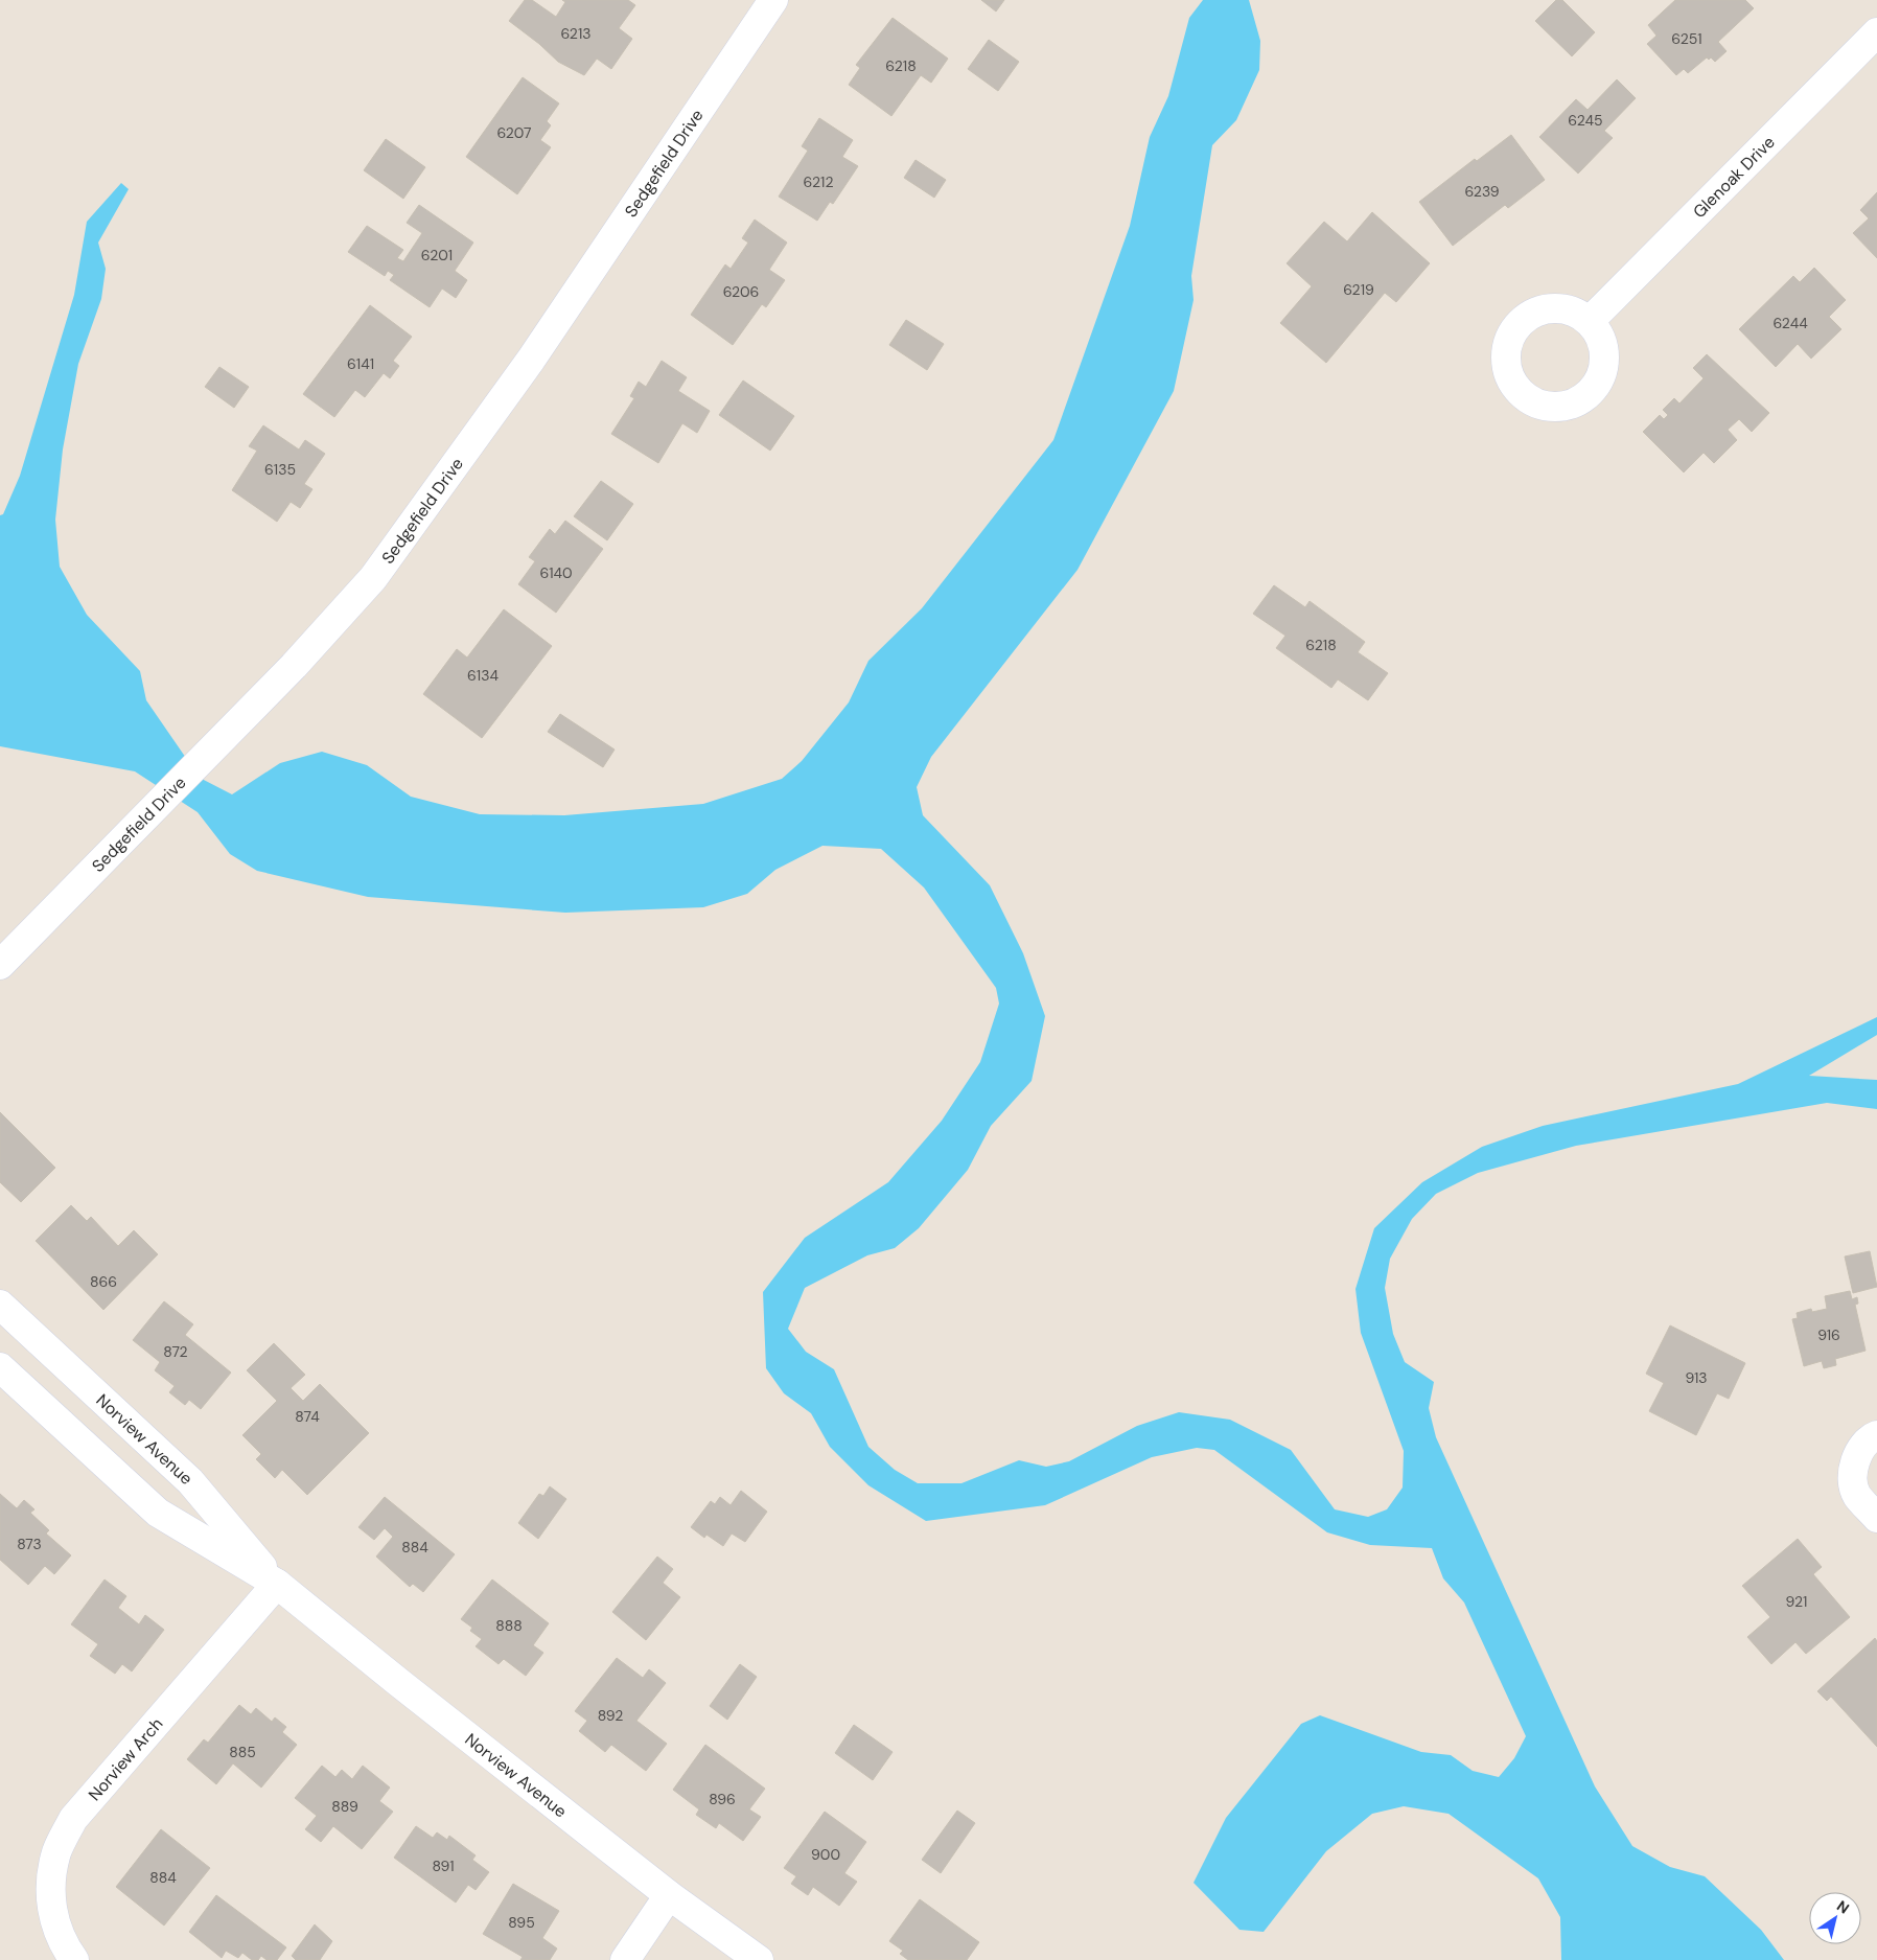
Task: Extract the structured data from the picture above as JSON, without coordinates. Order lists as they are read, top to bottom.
{
  "streets": {
    "street": [
      "Sedgefield Drive",
      "Glenoak Drive",
      "Norview Avenue",
      "Norview Arch"
    ]
  },
  "crossings": [
    ["Norview Avenue", "Norview Arch"]
  ],
  "house_numbers": [
    "6213",
    "6251",
    "6218",
    "6245",
    "6207",
    "6212",
    "6239",
    "6201",
    "6219",
    "6206",
    "6244",
    "6141",
    "6135",
    "6140",
    "6218",
    "6134",
    "866",
    "916",
    "872",
    "913",
    "874",
    "873",
    "884",
    "921",
    "888",
    "892",
    "885",
    "896",
    "889",
    "900",
    "891",
    "884",
    "895"
  ],
  "north": "top right"
}
